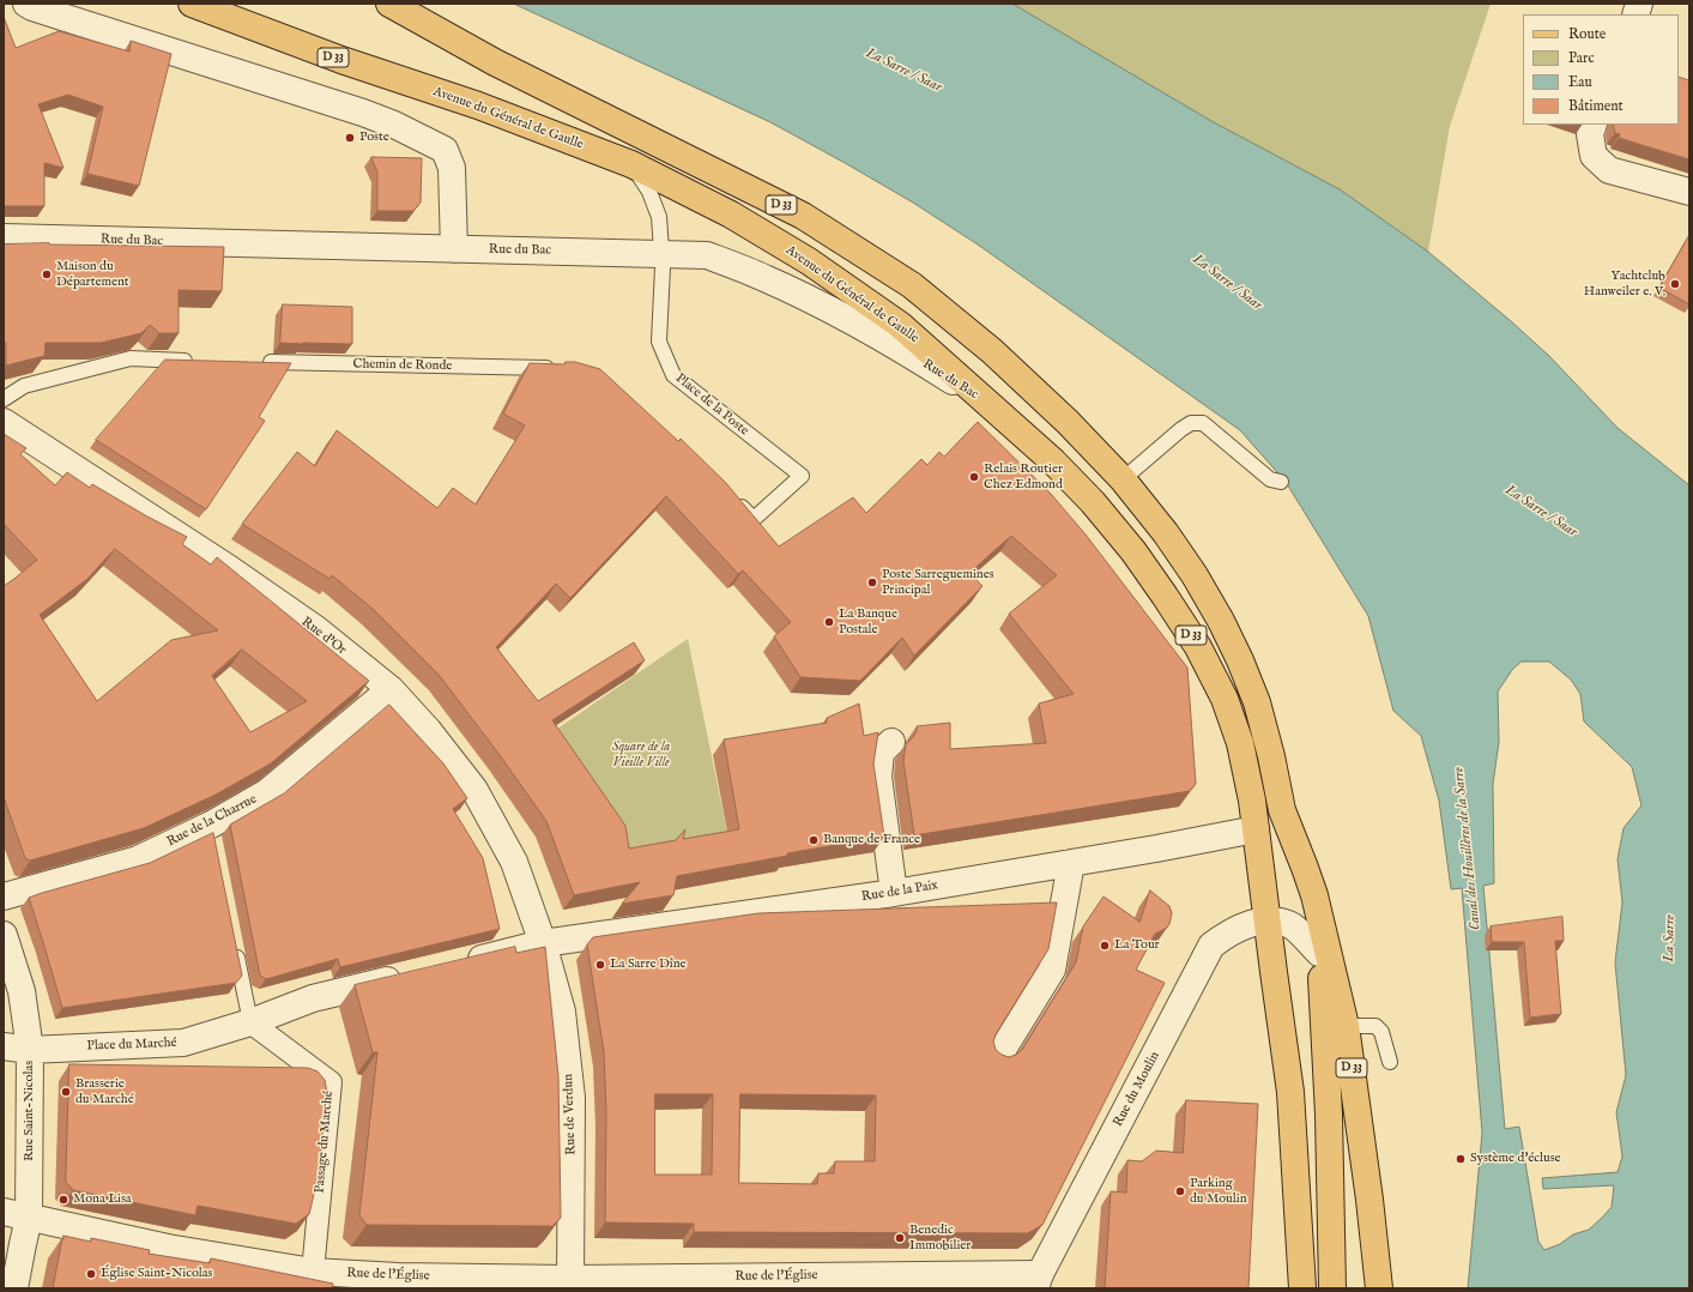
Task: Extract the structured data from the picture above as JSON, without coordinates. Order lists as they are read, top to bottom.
{
  "streets": {
    "main road": ["D 33", "Avenue du Général de Gaulle"],
    "street": [
      "Rue du Bac",
      "Rue d'Or",
      "Rue de la Charrue",
      "Rue de la Paix",
      "Place du Marché",
      "Rue du Moulin",
      "Rue Saint-Nicolas",
      "Rue de Verdun",
      "Passage du Marché",
      "Rue de l'Église"
    ],
    "lane": ["Chemin de Ronde", "Place de la Poste"]
  },
  "crossings": [
    ["D 33", "Avenue du Général de Gaulle"],
    ["D 33", "Rue du Moulin"],
    ["Avenue du Général de Gaulle", "Rue du Bac"],
    ["Avenue du Général de Gaulle", "Place de la Poste"],
    ["Avenue du Général de Gaulle", "Rue de la Paix"],
    ["Avenue du Général de Gaulle", "Rue du Moulin"],
    ["Rue du Bac", "Place de la Poste"],
    ["Rue d'Or", "Rue de la Charrue"],
    ["Rue d'Or", "Rue de la Paix"],
    ["Rue d'Or", "Rue de Verdun"],
    ["Rue de la Paix", "Rue de Verdun"],
    ["Place du Marché", "Rue Saint-Nicolas"],
    ["Place du Marché", "Passage du Marché"],
    ["Rue du Moulin", "Rue de l'Église"],
    ["Rue Saint-Nicolas", "Rue de l'Église"],
    ["Rue de Verdun", "Rue de l'Église"],
    ["Passage du Marché", "Rue de l'Église"]
  ],
  "water": ["La Sarre / Saar", "Canal des Houillères de la Sarre", "La Sarre"],
  "parks": ["Square de la Vieille Ville"],
  "places": [
    "Poste",
    "Maison du Département",
    "Yachtclub Hanweiler e. V.",
    "Relais Routier Chez Edmond",
    "Poste Sarreguemines Principal",
    "La Banque Postale",
    "Banque de France",
    "La Tour",
    "La Sarre Dîne",
    "Brasserie du Marché",
    "Système d'écluse",
    "Parking du Moulin",
    "Mona Lisa",
    "Benedic Immobilier",
    "Église Saint-Nicolas"
  ],
  "legend": [
    "Route",
    "Parc",
    "Eau",
    "Bâtiment"
  ]
}
